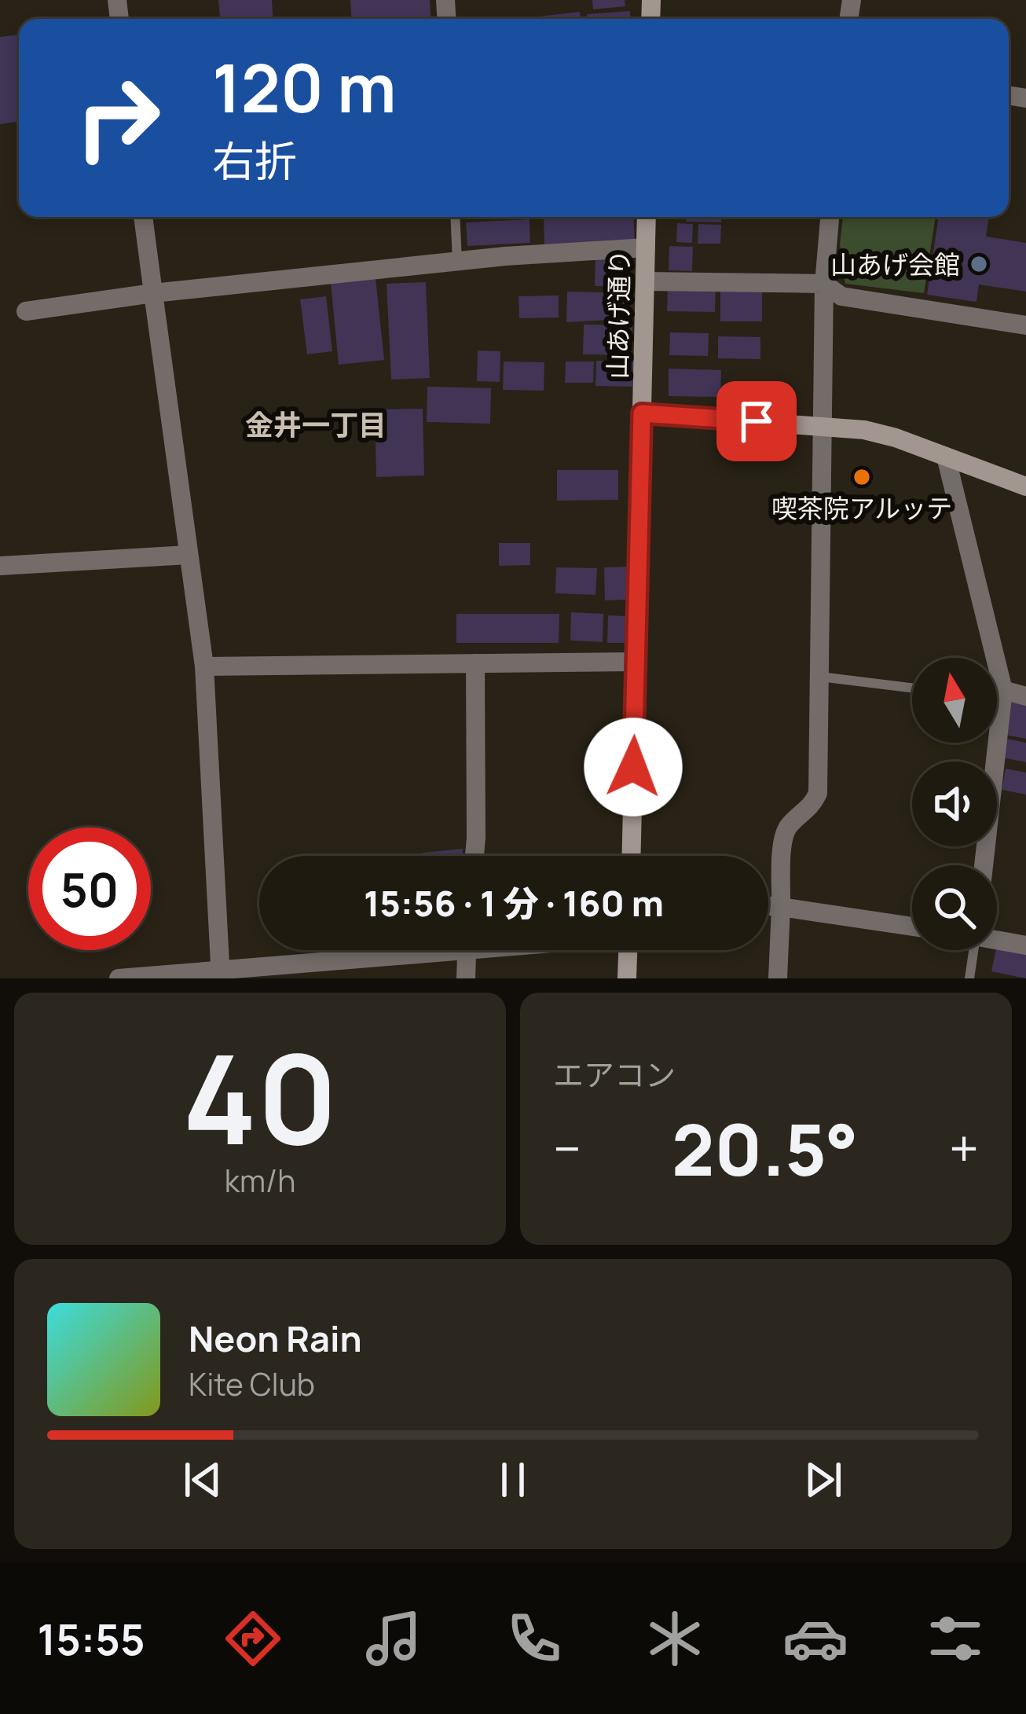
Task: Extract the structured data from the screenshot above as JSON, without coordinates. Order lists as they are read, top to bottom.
{
  "streets": {
    "main road": ["山あげ通り"]
  },
  "districts": ["金井一丁目"],
  "places": ["山あげ会館", "喫茶院アルッテ"],
  "north": "top",
  "page": {
    "turn": ["120 m", "右折"],
    "limit": "50",
    "trip": "15:56 · 1 分 · 160 m",
    "tile": [
      ["40", "km/h"],
      "エアコン"
    ],
    "heat": ["−", "20.5°", "+"],
    "song": ["Neon Rain", "Kite Club"],
    "tabs": "15:55"
  }
}
